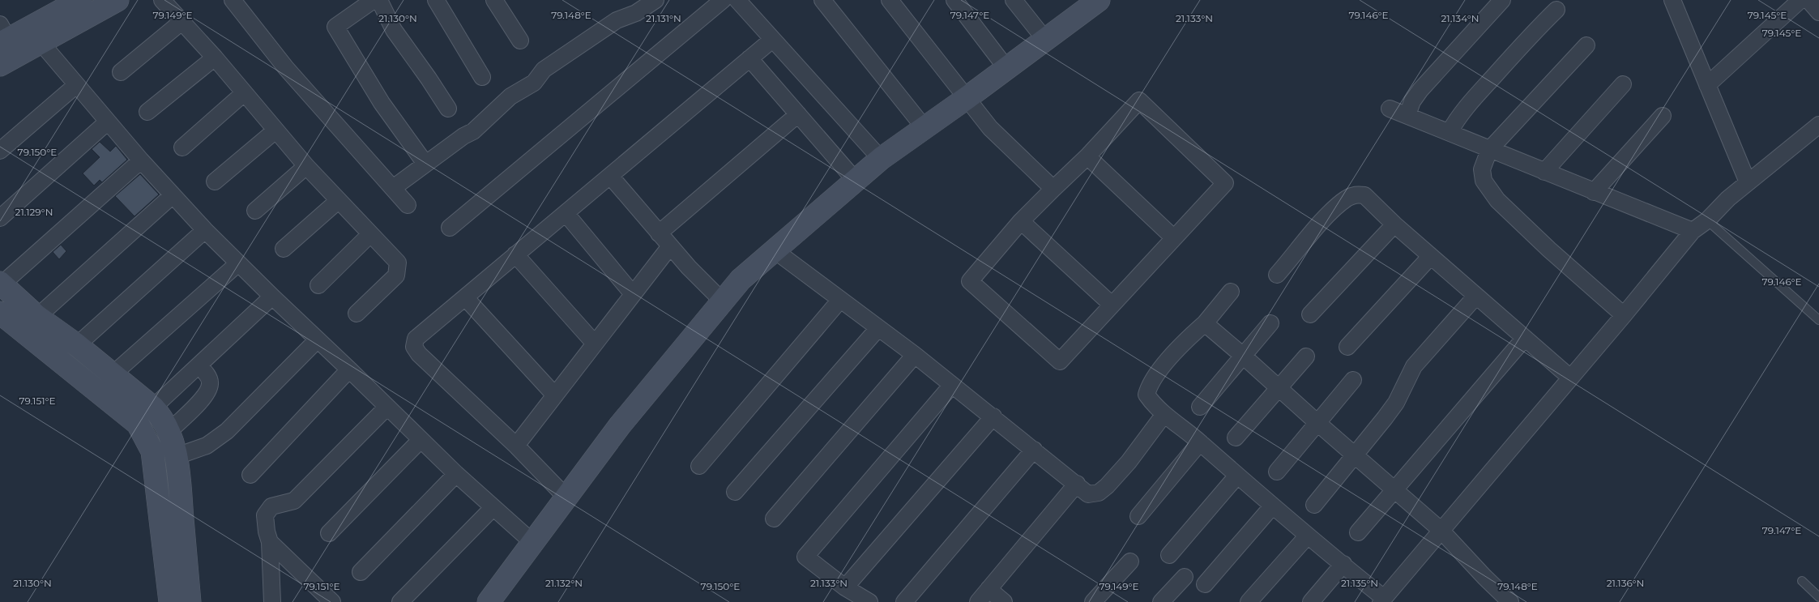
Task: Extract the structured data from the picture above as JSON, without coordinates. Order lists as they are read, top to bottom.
{
  "coordinates": [
    "79.146°E",
    "79.145°E",
    "79.149°E",
    "79.148°E",
    "79.147°E",
    "21.130°N",
    "21.131°N",
    "21.133°N",
    "21.134°N",
    "79.150°E",
    "21.129°N",
    "79.151°E",
    "21.132°N",
    "21.135°N",
    "21.136°N"
  ]
}
